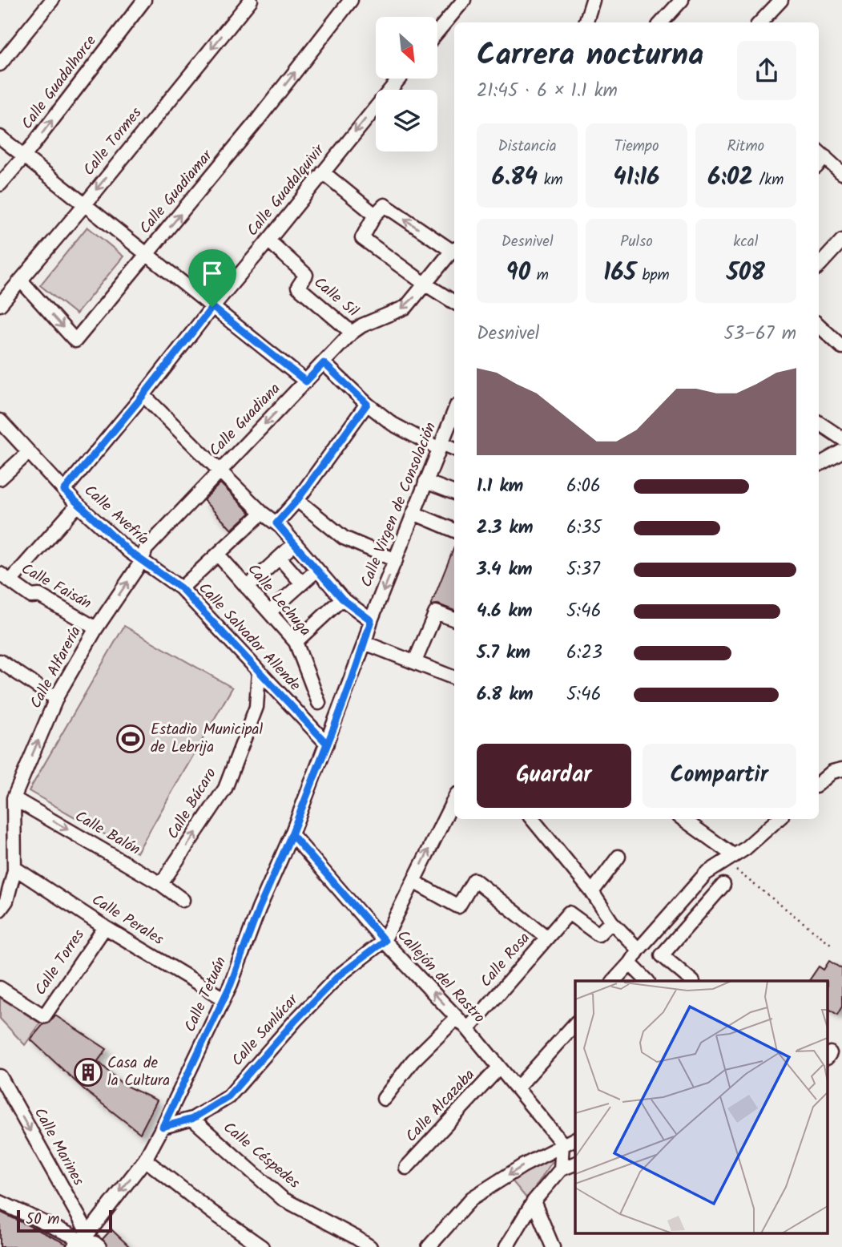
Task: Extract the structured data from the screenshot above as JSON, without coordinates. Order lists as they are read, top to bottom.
{
  "streets": {
    "street": [
      "Calle Guadalhorce",
      "Calle Tormes",
      "Calle Guadalquivir",
      "Calle Guadiamar",
      "Calle Sil",
      "Calle Guadiana",
      "Calle Virgen de Consolación",
      "Calle Avefría",
      "Calle Faisán",
      "Calle Lechuga",
      "Calle Salvador Allende",
      "Calle Alfarería",
      "Calle Búcaro",
      "Calle Balón",
      "Calle Perales",
      "Calle Rosa",
      "Calle Torres",
      "Callejón del Rastro",
      "Calle Tetuán",
      "Calle Sanlúcar",
      "Calle Alcazaba",
      "Calle Marines",
      "Calle Céspedes"
    ]
  },
  "crossings": [
    ["Calle Tormes", "Calle Guadiamar"],
    ["Calle Guadalquivir", "Calle Sil"],
    ["Calle Guadalquivir", "Calle Avefría"],
    ["Calle Sil", "Calle Guadiana"],
    ["Calle Guadiana", "Calle Avefría"],
    ["Calle Guadiana", "Calle Salvador Allende"],
    ["Calle Guadiana", "Calle Alfarería"],
    ["Calle Virgen de Consolación", "Calle Salvador Allende"],
    ["Calle Virgen de Consolación", "Calle Tetuán"],
    ["Calle Avefría", "Calle Salvador Allende"],
    ["Calle Avefría", "Calle Alfarería"],
    ["Calle Faisán", "Calle Alfarería"],
    ["Calle Salvador Allende", "Calle Alfarería"],
    ["Calle Salvador Allende", "Calle Búcaro"],
    ["Calle Salvador Allende", "Calle Tetuán"],
    ["Calle Alfarería", "Calle Balón"],
    ["Calle Búcaro", "Calle Balón"],
    ["Calle Perales", "Calle Torres"],
    ["Calle Perales", "Calle Tetuán"],
    ["Calle Rosa", "Callejón del Rastro"],
    ["Callejón del Rastro", "Calle Tetuán"],
    ["Callejón del Rastro", "Calle Sanlúcar"],
    ["Callejón del Rastro", "Calle Alcazaba"],
    ["Calle Tetuán", "Calle Sanlúcar"],
    ["Calle Tetuán", "Calle Marines"],
    ["Calle Sanlúcar", "Calle Céspedes"]
  ],
  "one_way": [
    "Calle Tormes",
    "Calle Guadiamar",
    "Calle Búcaro",
    "Calle Balón",
    "Calle Marines"
  ],
  "places": {
    "sports": ["Estadio Municipal de Lebrija"],
    "building": ["Casa de la Cultura"]
  },
  "scale_bar": "50 m",
  "north": "bottom right",
  "page": {
    "heading": ["Carrera nocturna", "21:45 · 6 × 1.1 km"],
    "stats": [
      ["Distancia", "6.84 km"],
      ["Tiempo", "41:16"],
      ["Ritmo", "6:02 /km"],
      ["Desnivel", "90 m"],
      ["Pulso", "165 bpm"],
      ["kcal", "508"]
    ],
    "chart": ["Desnivel", "53–67 m"],
    "list": [
      {
        "name": "1.1 km",
        "note": "6:06"
      },
      {
        "name": "2.3 km",
        "note": "6:35"
      },
      {
        "name": "3.4 km",
        "note": "5:37"
      },
      {
        "name": "4.6 km",
        "note": "5:46"
      },
      {
        "name": "5.7 km",
        "note": "6:23"
      },
      {
        "name": "6.8 km",
        "note": "5:46"
      }
    ],
    "buttons": ["Guardar", "Compartir"],
    "scale": "50 m"
  }
}
